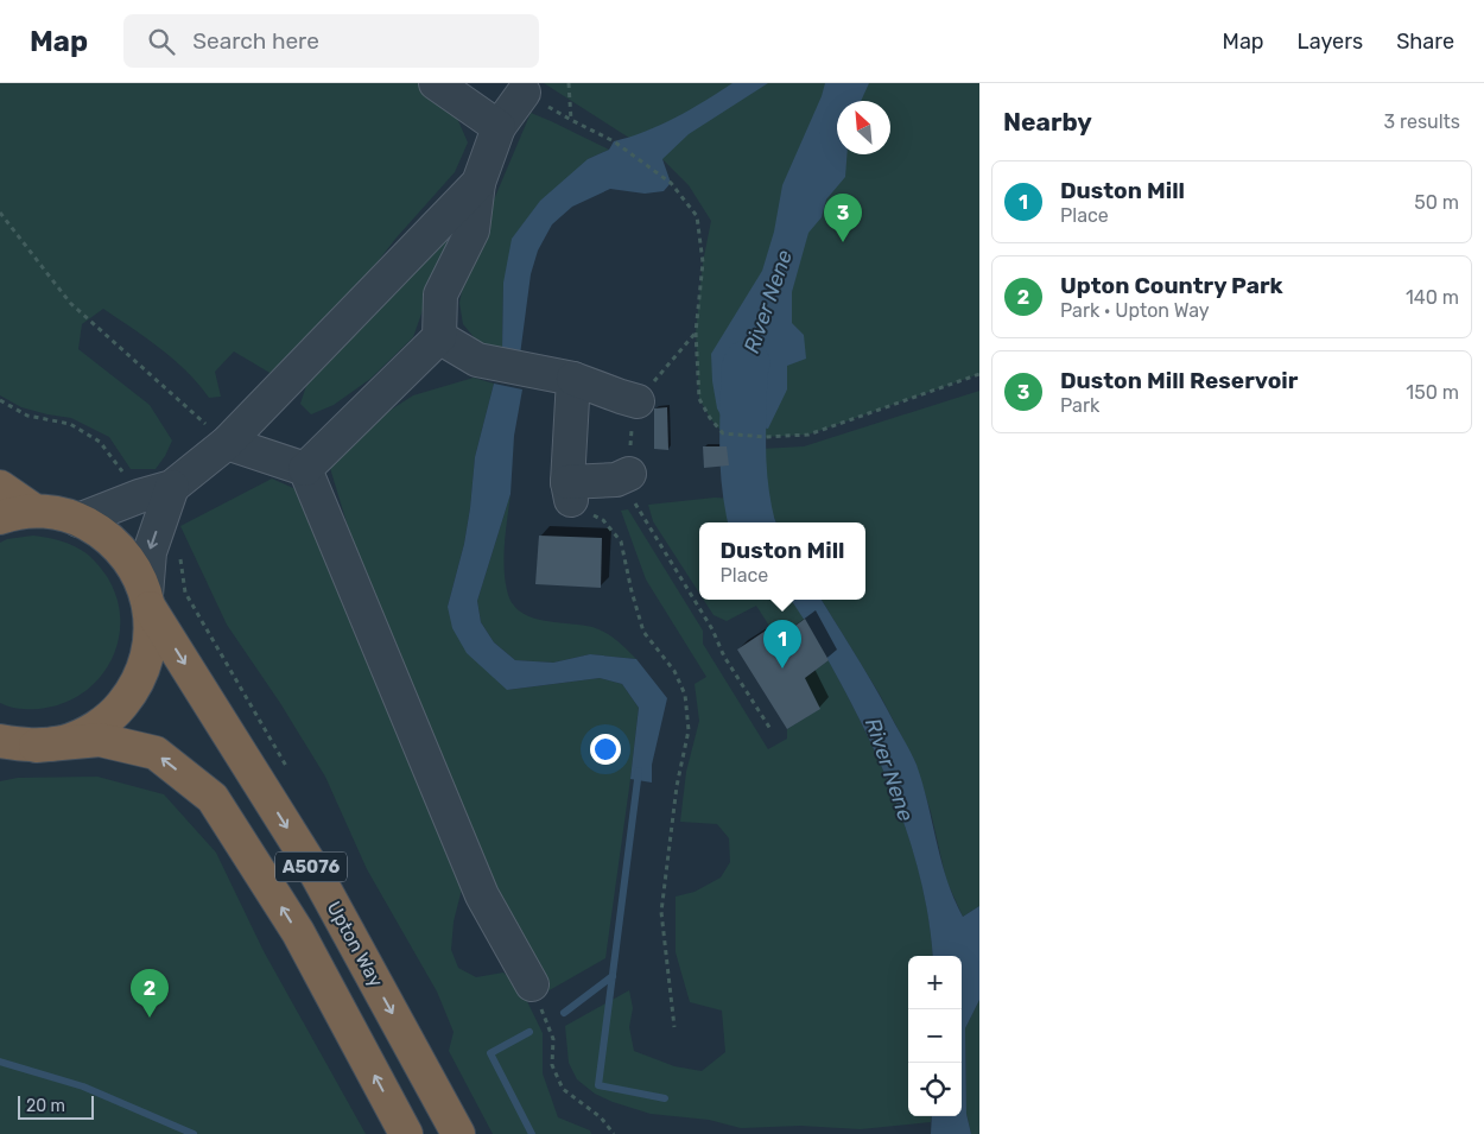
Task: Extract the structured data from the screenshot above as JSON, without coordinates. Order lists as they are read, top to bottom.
{
  "streets": {
    "highway": ["A5076", "Upton Way"]
  },
  "one_way": ["Upton Way"],
  "water": ["River Nene"],
  "scale_bar": "20 m",
  "north": "top left",
  "page": {
    "header": "Map",
    "search": "Search here",
    "nav": ["Map", "Layers", "Share"],
    "heading": ["Nearby", "3 results"],
    "list": [
      {
        "mark": "1",
        "name": "Duston Mill",
        "note": "Place",
        "value": "50 m"
      },
      {
        "mark": "2",
        "name": "Upton Country Park",
        "note": "Park · Upton Way",
        "value": "140 m"
      },
      {
        "mark": "3",
        "name": "Duston Mill Reservoir",
        "note": "Park",
        "value": "150 m"
      }
    ],
    "pins": ["3", "1", "2"],
    "popup": ["Duston Mill", "Place"],
    "map_buttons": ["+", "−"],
    "scale": "20 m"
  }
}
